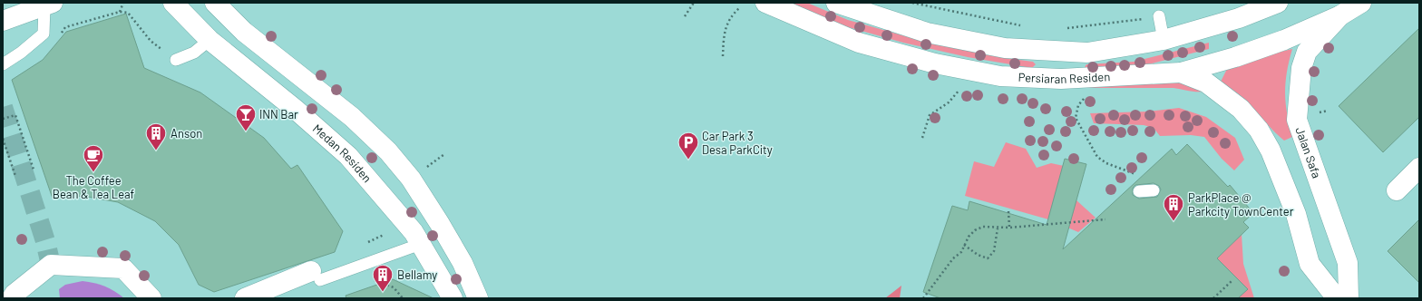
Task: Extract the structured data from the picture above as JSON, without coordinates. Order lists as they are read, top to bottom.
{
  "streets": {
    "street": ["Persiaran Residen", "Jalan Safa", "Medan Residen"]
  },
  "crossings": [
    ["Persiaran Residen", "Jalan Safa"]
  ],
  "places": {
    "bar": ["INN Bar"],
    "building": ["Anson", "ParkPlace @ Parkcity TownCenter", "Bellamy"],
    "parking": ["Car Park 3 Desa ParkCity"],
    "cafe": ["The Coffee Bean & Tea Leaf"]
  }
}
